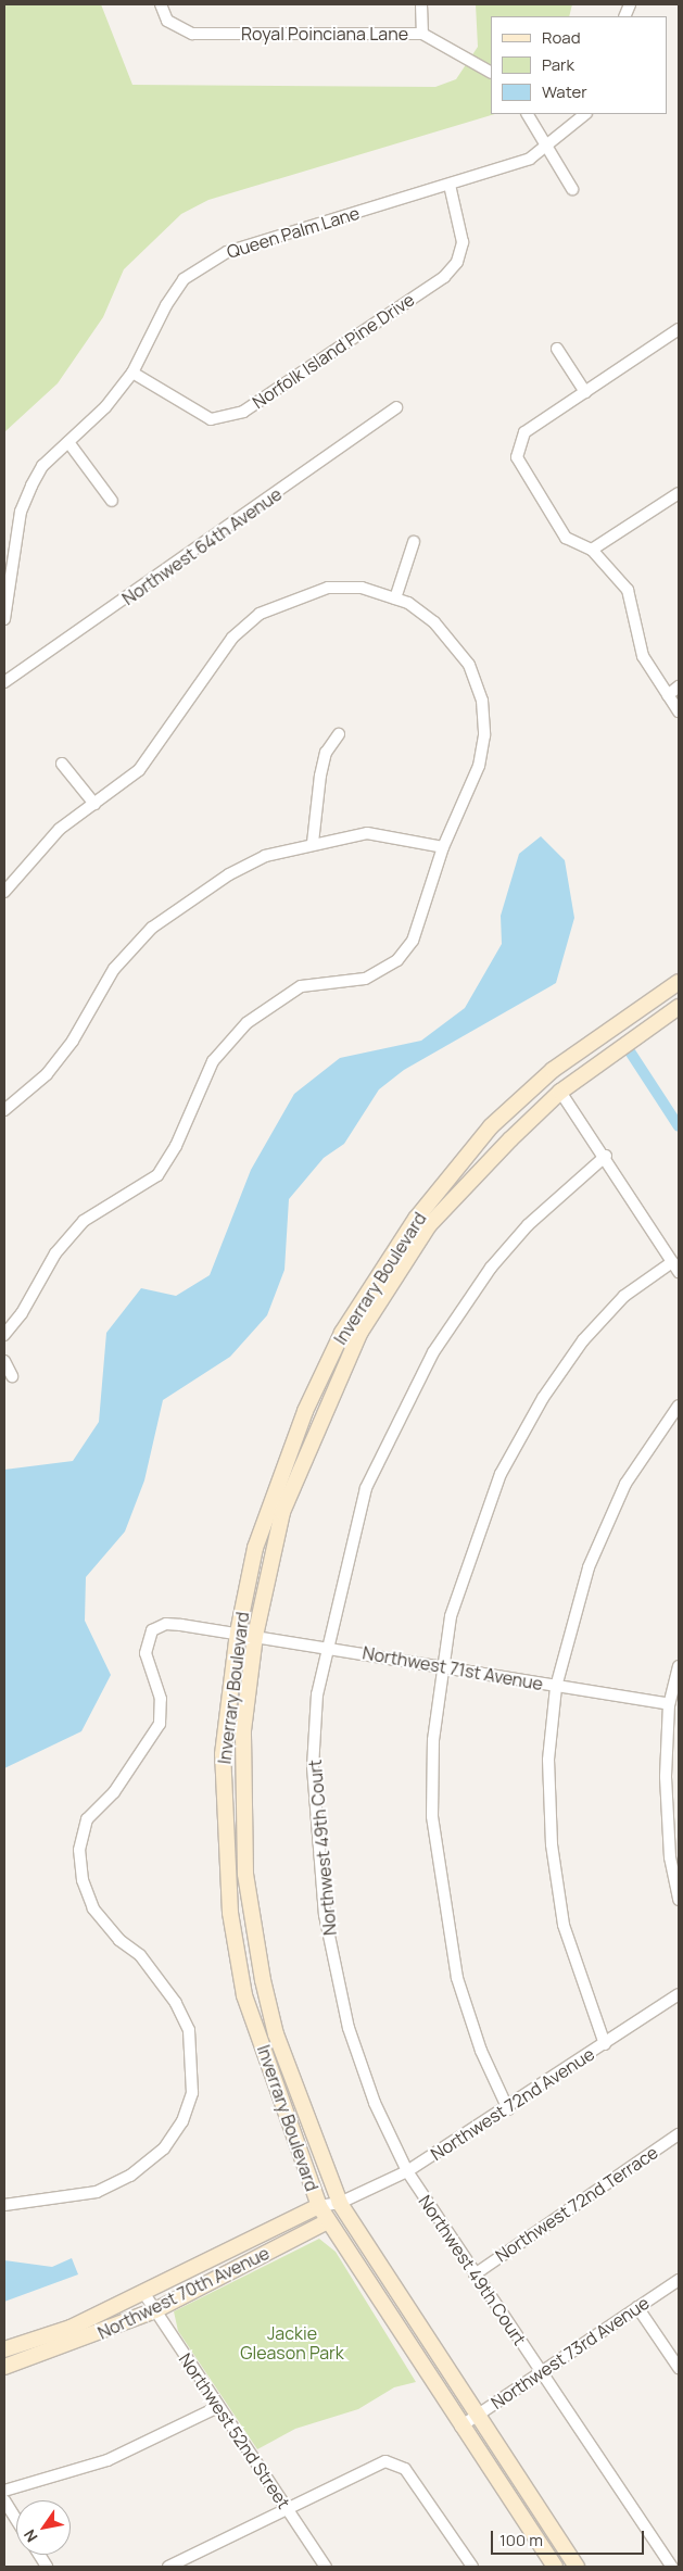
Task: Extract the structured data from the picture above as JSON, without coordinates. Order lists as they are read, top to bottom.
{
  "streets": {
    "street": [
      "Royal Poinciana Lane",
      "Queen Palm Lane",
      "Norfolk Island Pine Drive",
      "Northwest 64th Avenue",
      "Inverrary Boulevard",
      "Northwest 71st Avenue",
      "Northwest 49th Court",
      "Northwest 72nd Avenue",
      "Northwest 72nd Terrace",
      "Northwest 70th Avenue",
      "Northwest 73rd Avenue",
      "Northwest 52nd Street"
    ]
  },
  "crossings": [
    ["Queen Palm Lane", "Norfolk Island Pine Drive"],
    ["Inverrary Boulevard", "Northwest 71st Avenue"],
    ["Inverrary Boulevard", "Northwest 72nd Avenue"],
    ["Inverrary Boulevard", "Northwest 70th Avenue"],
    ["Inverrary Boulevard", "Northwest 73rd Avenue"],
    ["Northwest 71st Avenue", "Northwest 49th Court"],
    ["Northwest 49th Court", "Northwest 72nd Avenue"],
    ["Northwest 49th Court", "Northwest 72nd Terrace"],
    ["Northwest 49th Court", "Northwest 73rd Avenue"],
    ["Northwest 72nd Avenue", "Northwest 70th Avenue"],
    ["Northwest 70th Avenue", "Northwest 52nd Street"]
  ],
  "parks": ["Jackie Gleason Park"],
  "legend": ["Road", "Park", "Water"],
  "scale_bar": "100 m",
  "north": "bottom left"
}
